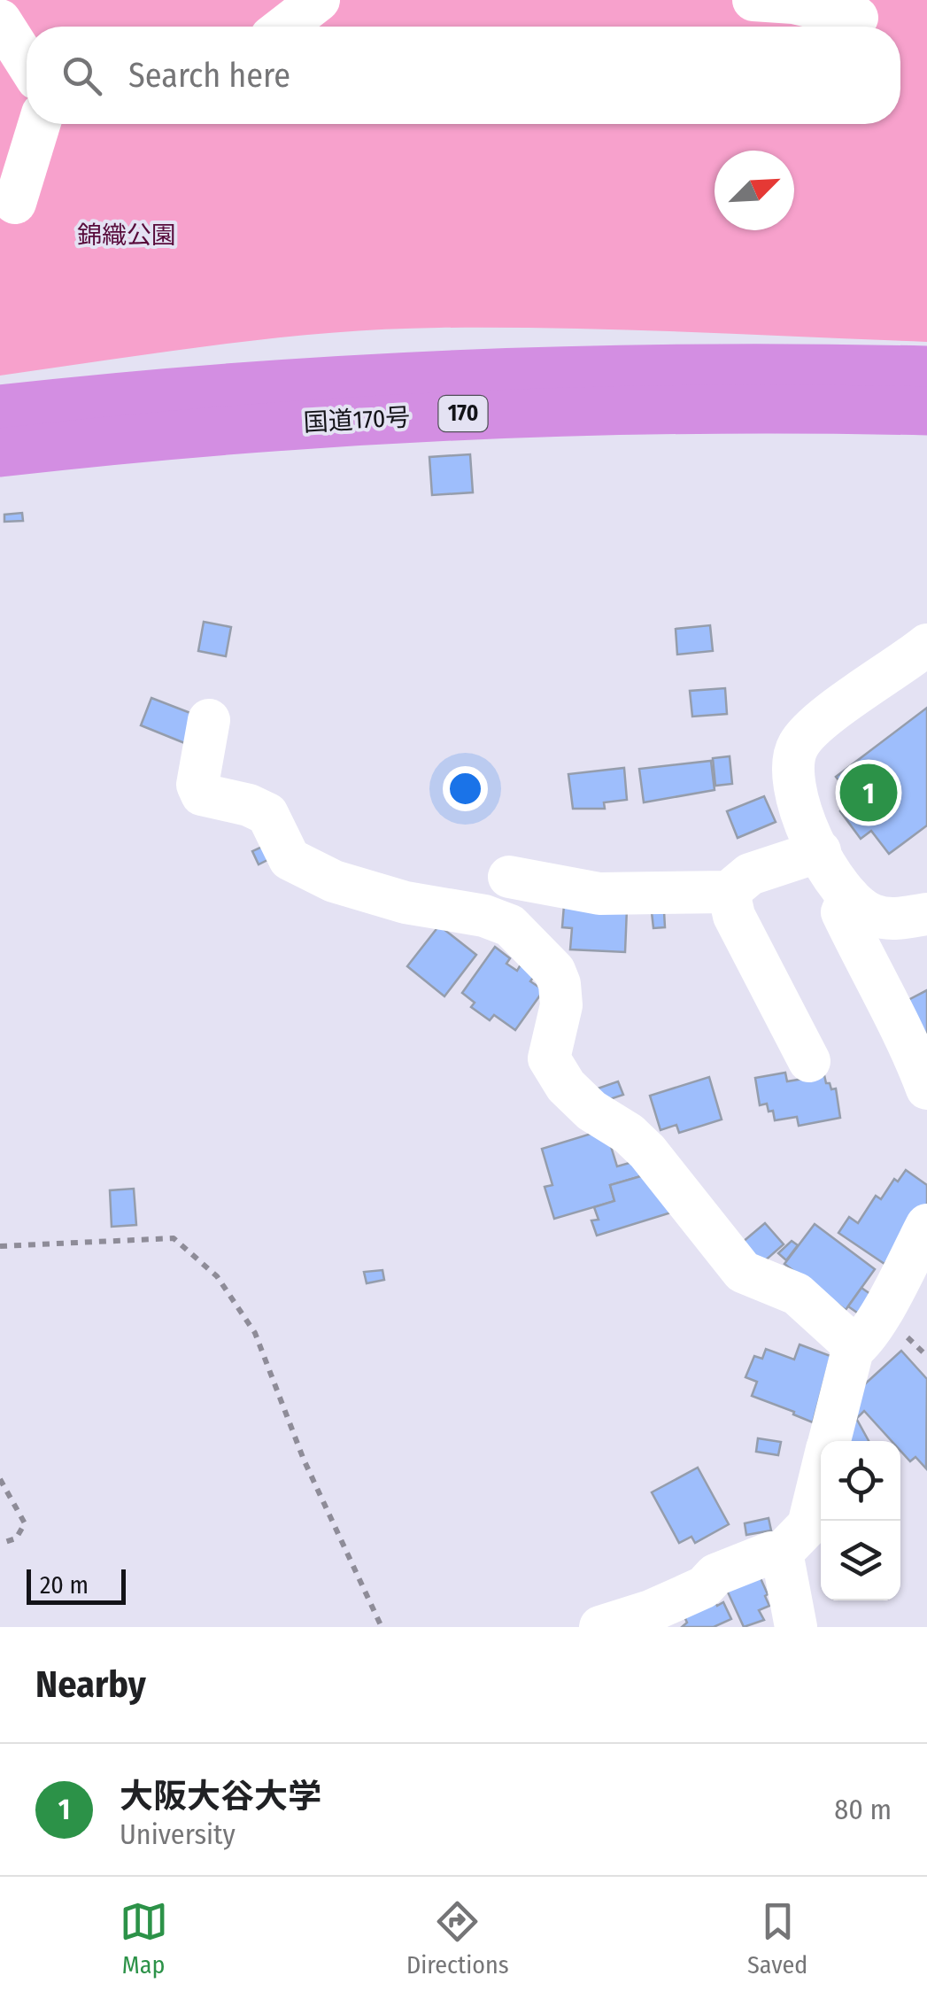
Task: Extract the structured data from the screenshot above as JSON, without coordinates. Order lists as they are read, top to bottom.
{
  "streets": {
    "highway": ["170", "国道170号"]
  },
  "parks": ["錦織公園"],
  "scale_bar": "20 m",
  "north": "top right",
  "page": {
    "search": "Search here",
    "pins": "1",
    "scale": "20 m",
    "heading": "Nearby",
    "list": [
      {
        "mark": "1",
        "name": "大阪大谷大学",
        "note": "University",
        "value": "80 m"
      }
    ],
    "nav": ["Map", "Directions", "Saved"]
  }
}
